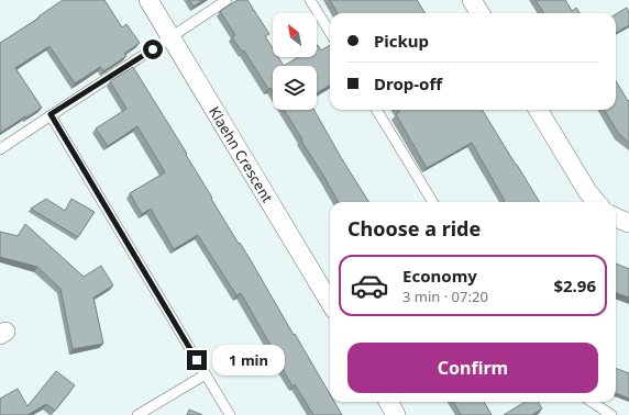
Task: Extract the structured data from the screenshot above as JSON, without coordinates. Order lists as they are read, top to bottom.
{
  "streets": {
    "street": ["Klaehn Crescent"]
  },
  "north": "top left",
  "page": {
    "banner": ["Pickup", "Drop-off"],
    "heading": "Choose a ride",
    "list": [
      {
        "name": "Economy",
        "note": "3 min · 07:20",
        "value": "$2.96"
      }
    ],
    "buttons": "Confirm",
    "bubble": "1 min"
  }
}
